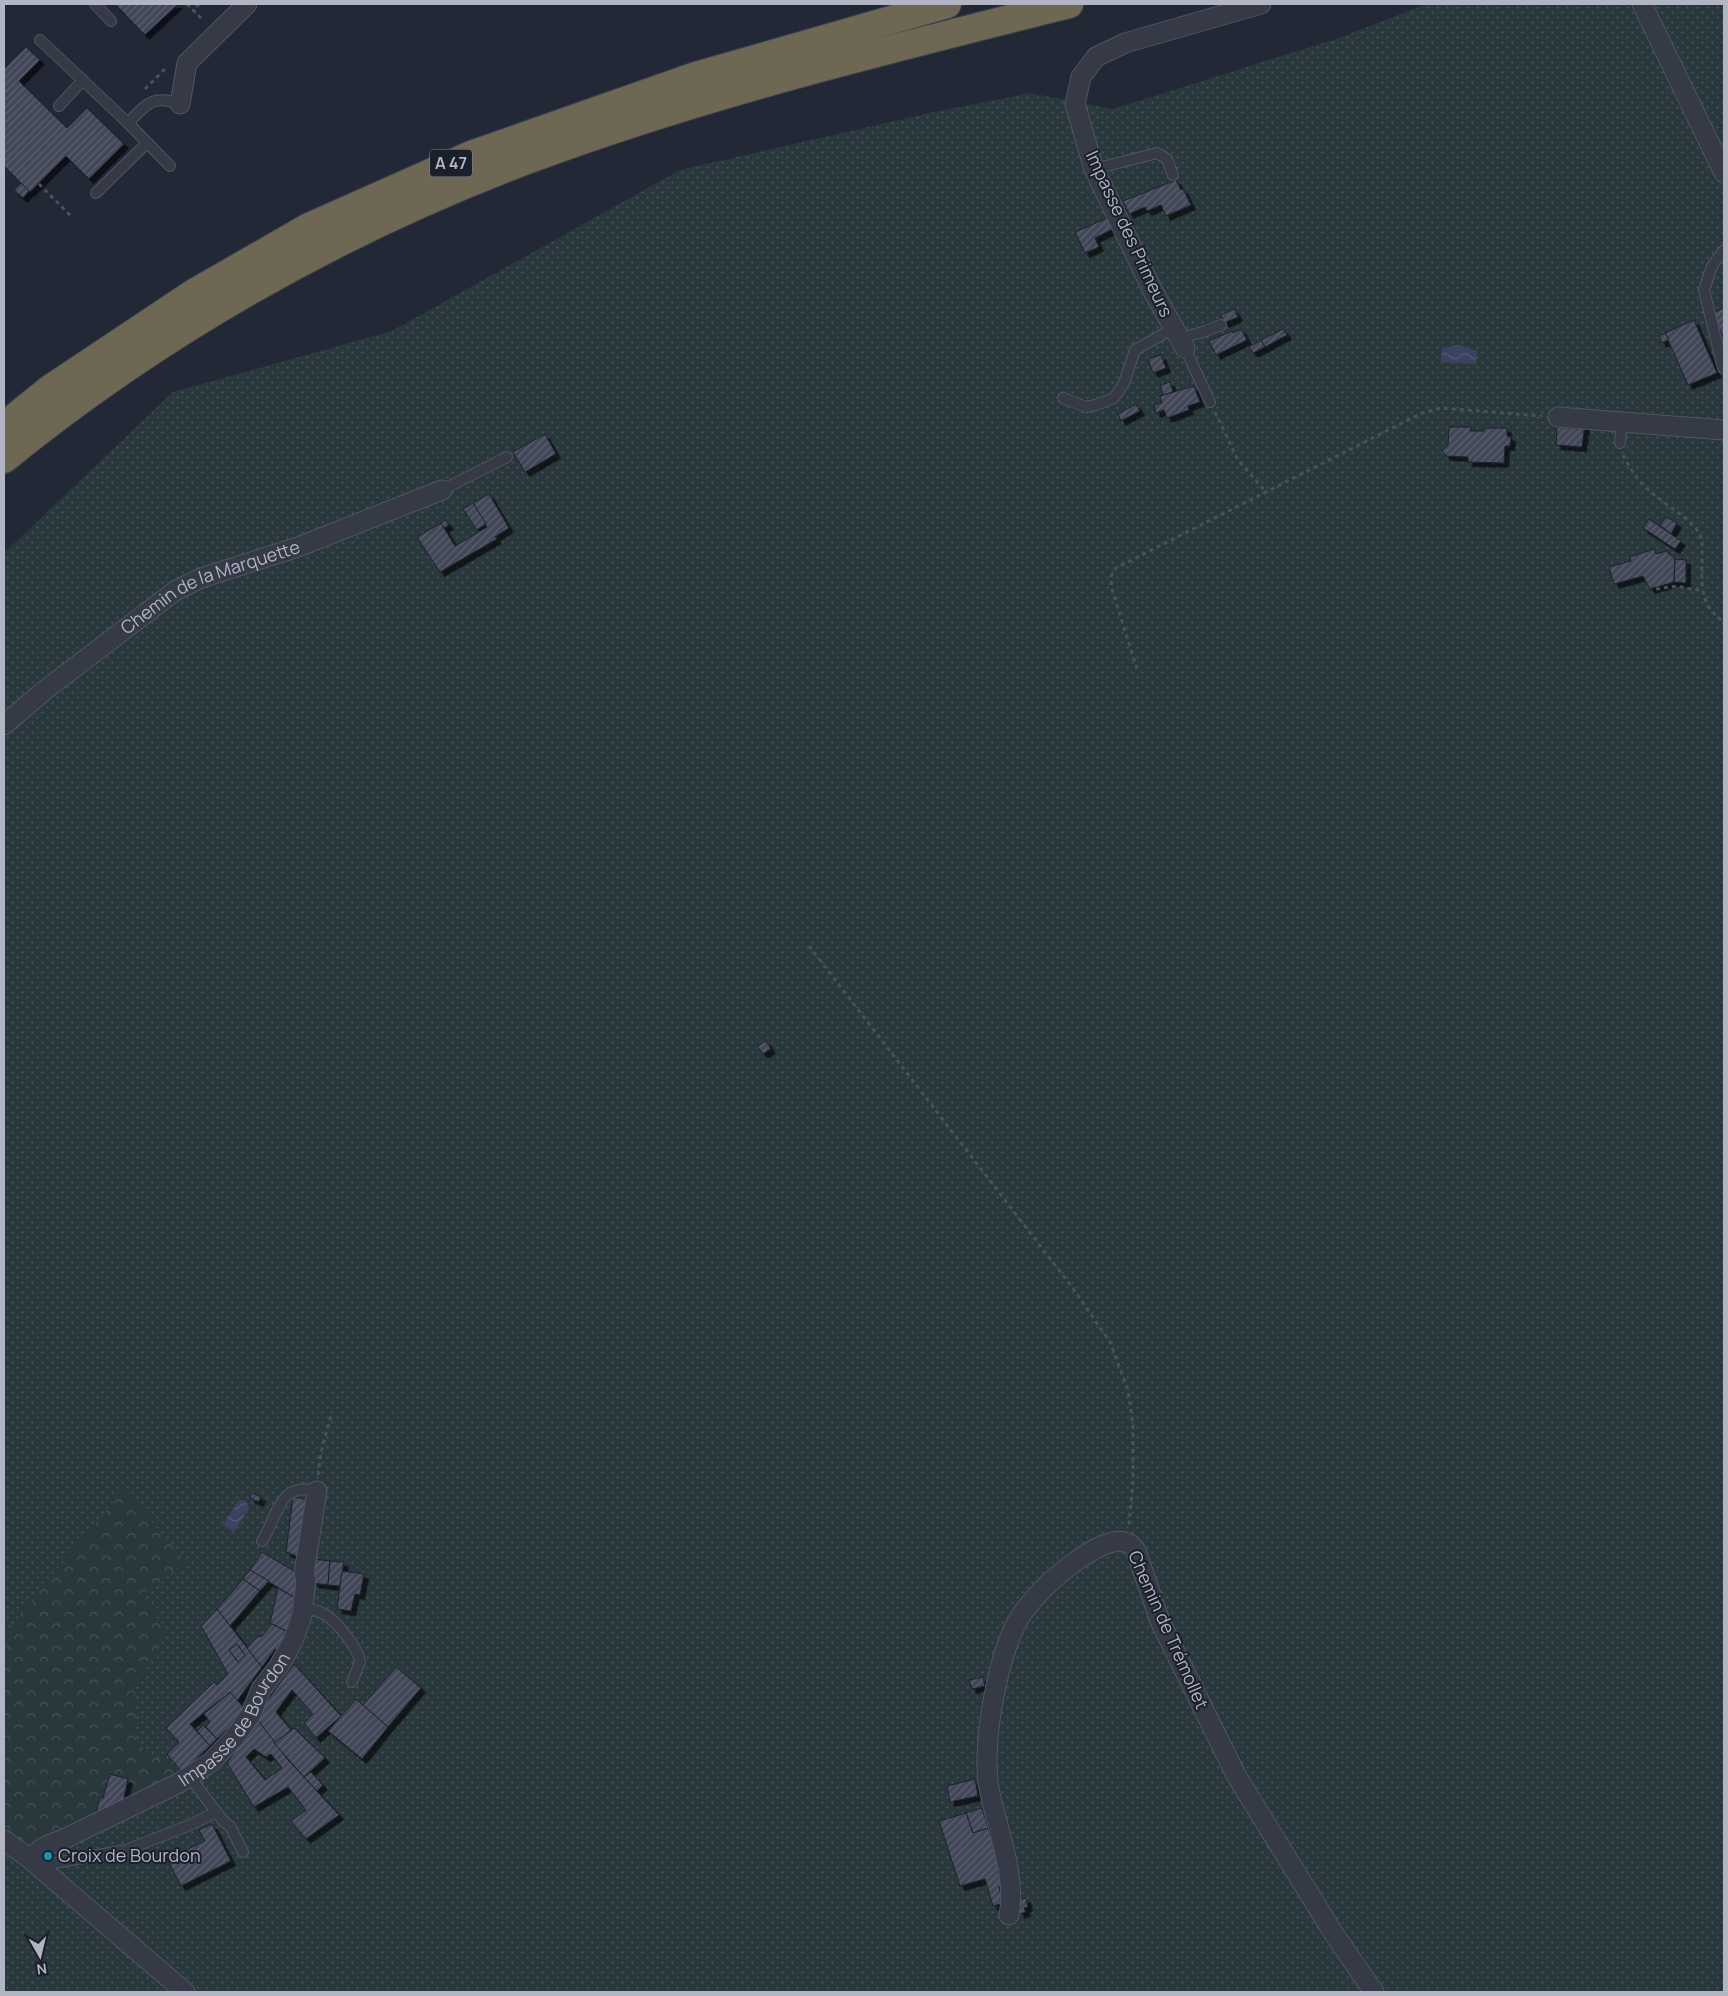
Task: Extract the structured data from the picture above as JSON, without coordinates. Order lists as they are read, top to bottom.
{
  "streets": {
    "highway": ["A 47"],
    "street": [
      "Impasse des Primeurs",
      "Chemin de la Marquette",
      "Chemin de Trémollet",
      "Impasse de Bourdon"
    ]
  },
  "places": ["Croix de Bourdon"],
  "north": "bottom"
}
